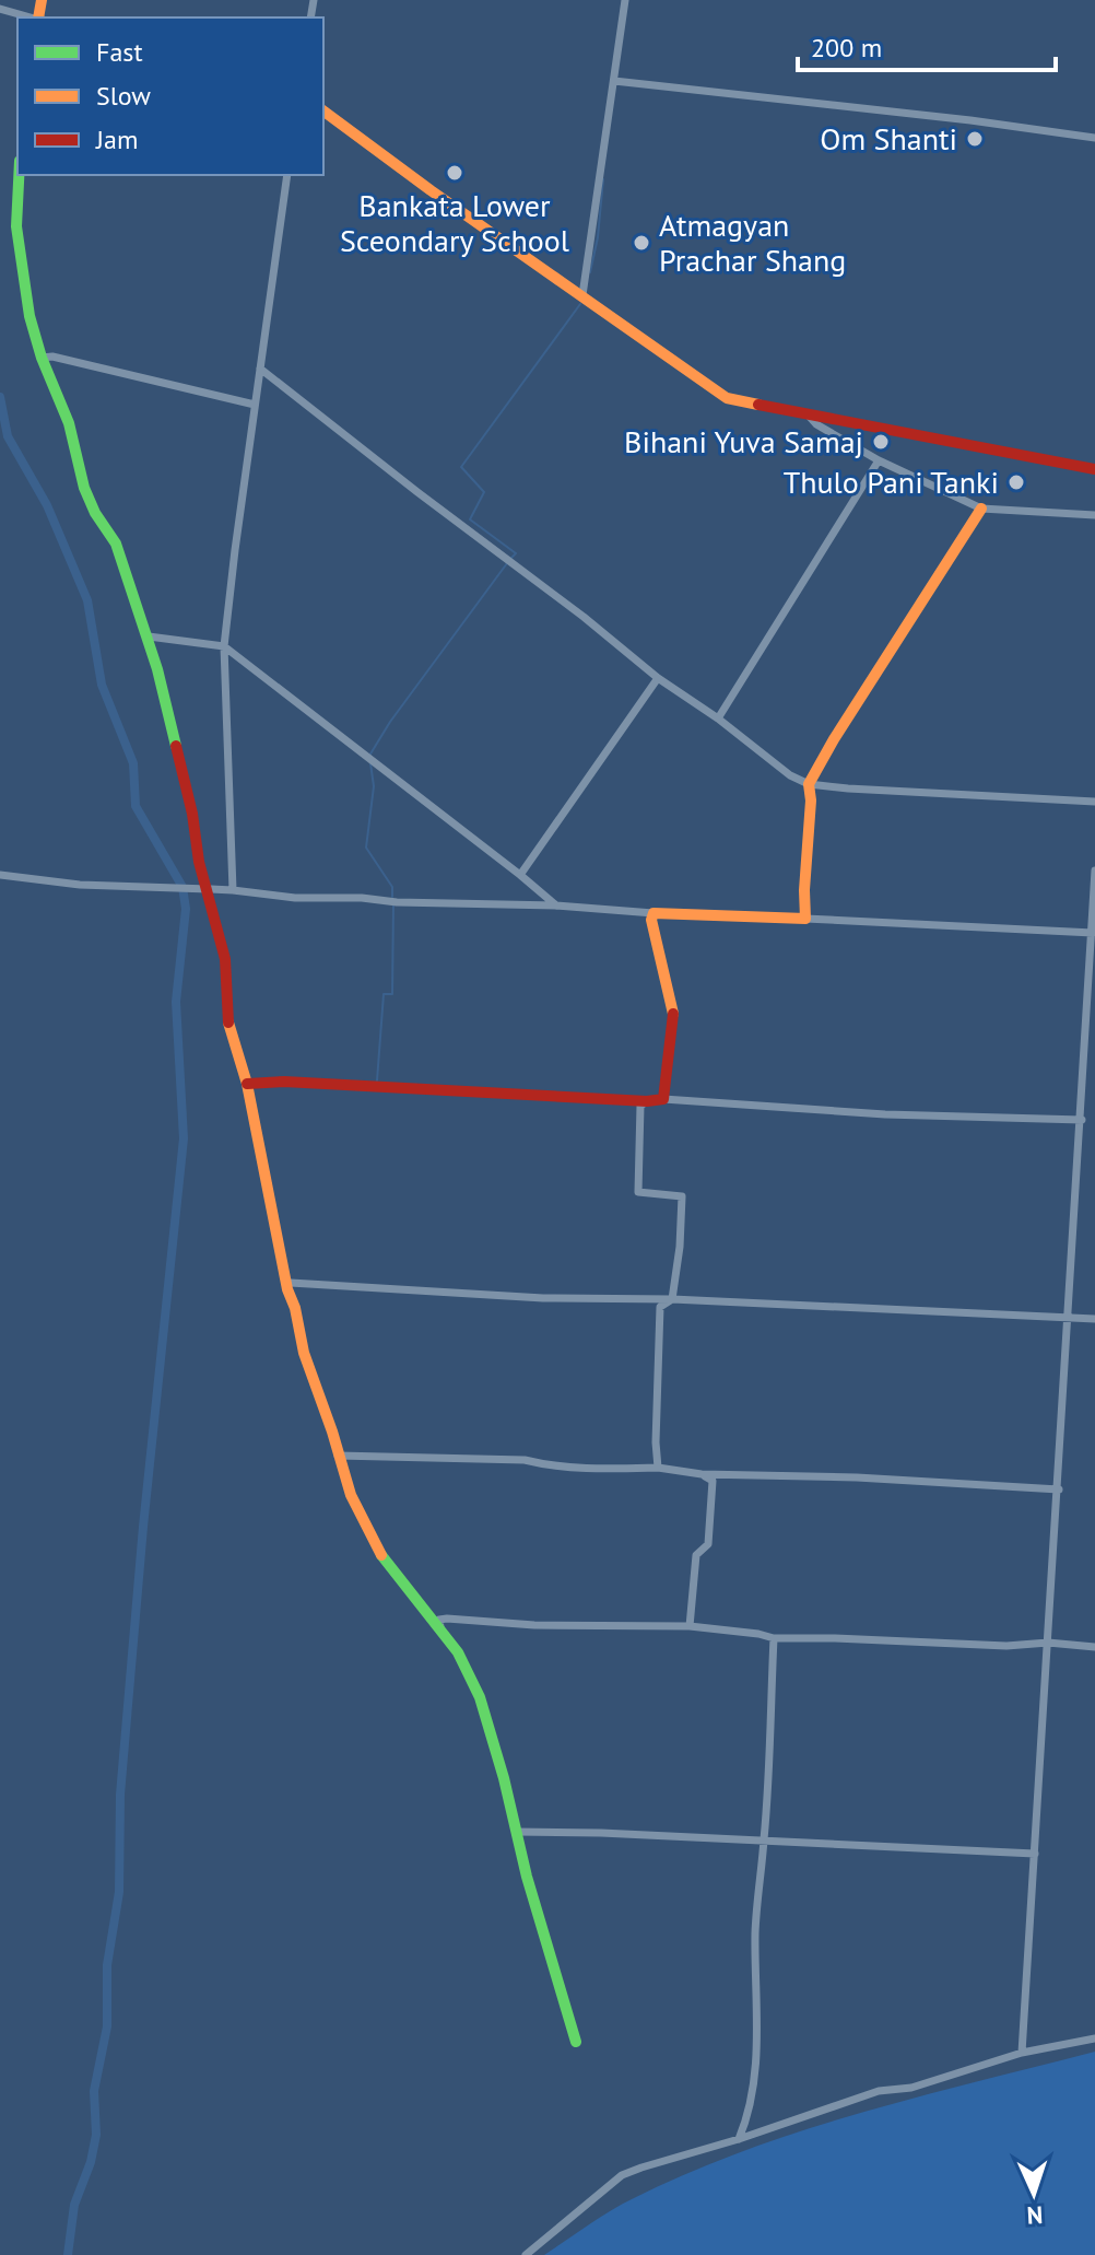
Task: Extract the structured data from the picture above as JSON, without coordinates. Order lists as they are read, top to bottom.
{
  "places": [
    "Om Shanti",
    "Bankata Lower Sceondary School",
    "Atmagyan Prachar Shang",
    "Bihani Yuva Samaj",
    "Thulo Pani Tanki"
  ],
  "legend": ["Fast", "Slow", "Jam"],
  "scale_bar": "200 m",
  "north": "bottom"
}
